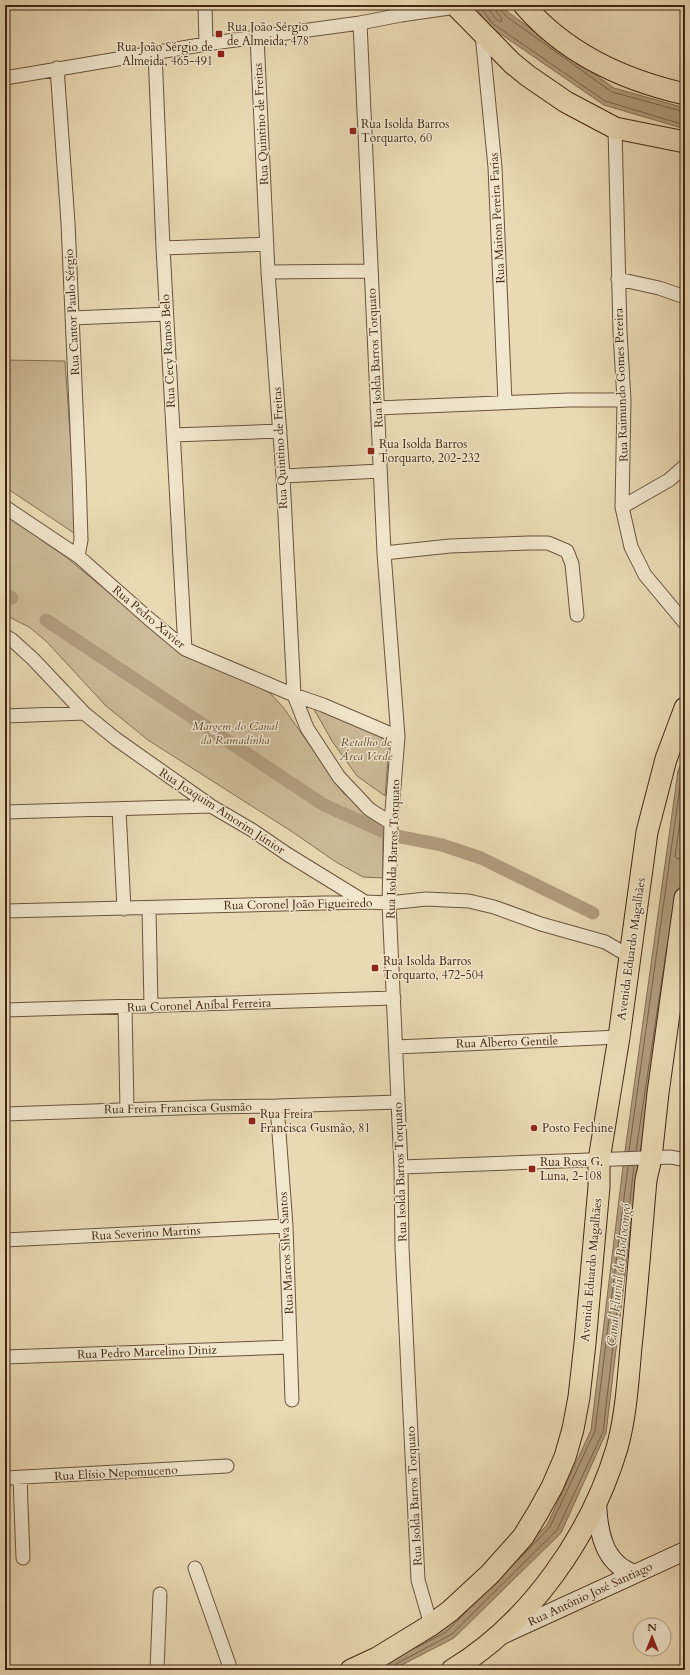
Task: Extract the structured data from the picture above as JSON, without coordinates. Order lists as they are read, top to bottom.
{
  "streets": {
    "main road": ["Avenida Eduardo Magalhães"],
    "street": [
      "Rua Quintino de Freitas",
      "Rua Maiton Pereira Farias",
      "Rua Cantor Paulo Sérgio",
      "Rua Cecy Ramos Belo",
      "Rua Isolda Barros Torquato",
      "Rua Raimundo Gomes Pereira",
      "Rua Pedro Xavier",
      "Rua Joaquim Amorim Júnior",
      "Rua Coronel João Figueiredo",
      "Rua Coronel Aníbal Ferreira",
      "Rua Alberto Gentile",
      "Rua Freira Francisca Gusmão",
      "Rua Severino Martins",
      "Rua Marcos Silva Santos",
      "Rua Pedro Marcelino Diniz",
      "Rua Elísio Nepomuceno",
      "Rua Antônio José Santiago"
    ]
  },
  "crossings": [
    ["Rua Quintino de Freitas", "Rua Isolda Barros Torquato"],
    ["Rua Quintino de Freitas", "Rua Pedro Xavier"],
    ["Rua Cantor Paulo Sérgio", "Rua Pedro Xavier"],
    ["Rua Cecy Ramos Belo", "Rua Pedro Xavier"],
    ["Rua Isolda Barros Torquato", "Rua Pedro Xavier"],
    ["Rua Isolda Barros Torquato", "Rua Coronel João Figueiredo"],
    ["Rua Isolda Barros Torquato", "Avenida Eduardo Magalhães"],
    ["Rua Isolda Barros Torquato", "Rua Coronel Aníbal Ferreira"],
    ["Rua Isolda Barros Torquato", "Rua Alberto Gentile"],
    ["Rua Isolda Barros Torquato", "Rua Freira Francisca Gusmão"],
    ["Rua Joaquim Amorim Júnior", "Rua Coronel João Figueiredo"],
    ["Rua Coronel João Figueiredo", "Avenida Eduardo Magalhães"],
    ["Avenida Eduardo Magalhães", "Rua Alberto Gentile"],
    ["Rua Freira Francisca Gusmão", "Rua Marcos Silva Santos"],
    ["Rua Severino Martins", "Rua Marcos Silva Santos"],
    ["Rua Marcos Silva Santos", "Rua Pedro Marcelino Diniz"]
  ],
  "water": ["Canal Fluvial de Bodocongó"],
  "parks": ["Margem do Canal da Ramadinha", "Retalho de Área Verde"],
  "places": {
    "transit": [
      "Rua João Sérgio de Almeida, 478",
      "Rua João Sérgio de Almeida, 465-491",
      "Rua Isolda Barros Torquarto, 60",
      "Rua Isolda Barros Torquarto, 202-232",
      "Rua Isolda Barros Torquarto, 472-504",
      "Rua Freira Francisca Gusmão, 81",
      "Rua Rosa G. Luna, 2-108"
    ],
    "other": ["Posto Fechine"]
  },
  "north": "top"
}
